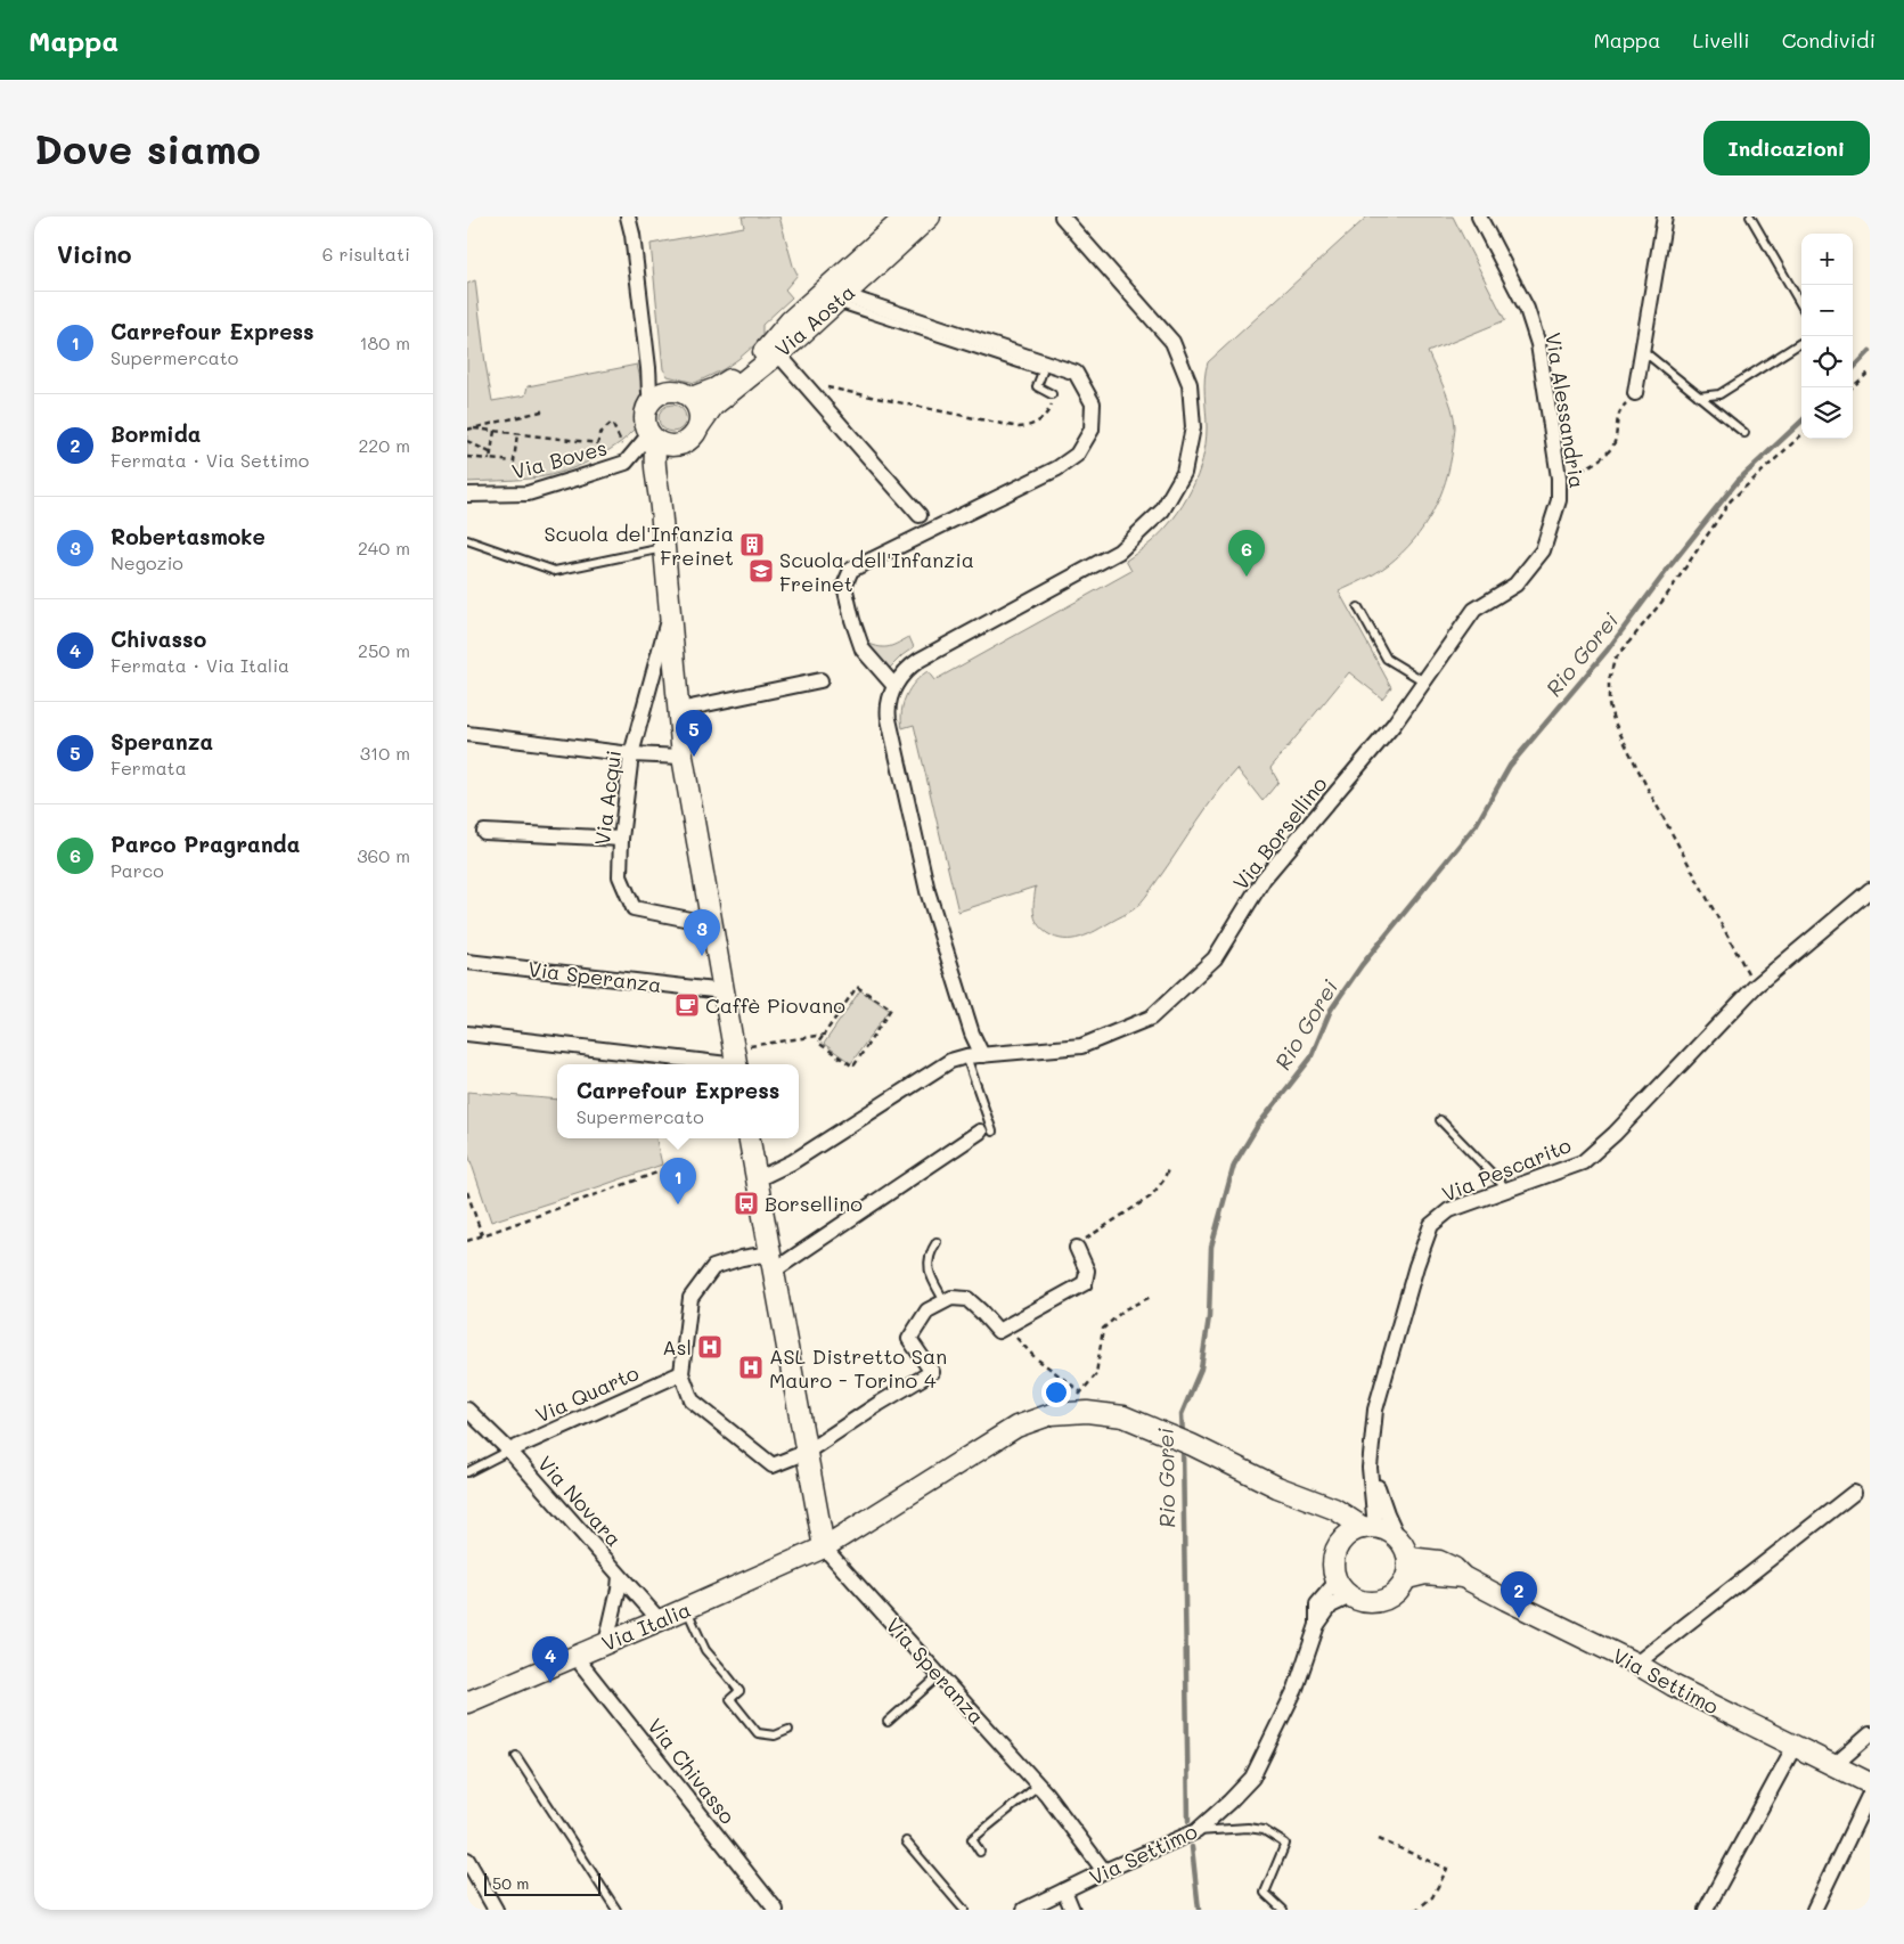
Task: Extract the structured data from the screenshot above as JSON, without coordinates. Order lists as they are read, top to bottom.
{
  "streets": {
    "street": [
      "Via Aosta",
      "Via Alessandria",
      "Via Boves",
      "Via Acqui",
      "Via Borsellino",
      "Via Speranza",
      "Via Pescarito",
      "Via Quarto",
      "Via Novara",
      "Via Italia",
      "Via Settimo",
      "Via Chivasso"
    ]
  },
  "crossings": [
    ["Via Aosta", "Via Boves"],
    ["Via Alessandria", "Via Borsellino"],
    ["Via Speranza", "Via Italia"],
    ["Via Speranza", "Via Settimo"],
    ["Via Pescarito", "Via Italia"],
    ["Via Pescarito", "Via Settimo"],
    ["Via Quarto", "Via Novara"],
    ["Via Novara", "Via Italia"],
    ["Via Italia", "Via Settimo"],
    ["Via Italia", "Via Chivasso"]
  ],
  "water": ["Rio Gorei"],
  "places": {
    "building": ["Scuola del'Infanzia Freinet"],
    "school or university": ["Scuola dell'Infanzia Freinet"],
    "cafe": ["Caffè Piovano"],
    "bus stop": ["Borsellino"],
    "hospital": ["Asl", "ASL Distretto San Mauro - Torino 4"]
  },
  "scale_bar": "50 m",
  "page": {
    "header": "Mappa",
    "nav": ["Mappa", "Livelli", "Condividi"],
    "buttons": "Indicazioni",
    "title": "Dove siamo",
    "heading": ["Vicino", "6 risultati"],
    "map_buttons": ["+", "−"],
    "list": [
      {
        "mark": "1",
        "name": "Carrefour Express",
        "note": "Supermercato",
        "value": "180 m"
      },
      {
        "mark": "2",
        "name": "Bormida",
        "note": "Fermata · Via Settimo",
        "value": "220 m"
      },
      {
        "mark": "3",
        "name": "Robertasmoke",
        "note": "Negozio",
        "value": "240 m"
      },
      {
        "mark": "4",
        "name": "Chivasso",
        "note": "Fermata · Via Italia",
        "value": "250 m"
      },
      {
        "mark": "5",
        "name": "Speranza",
        "note": "Fermata",
        "value": "310 m"
      },
      {
        "mark": "6",
        "name": "Parco Pragranda",
        "note": "Parco",
        "value": "360 m"
      }
    ],
    "pins": [
      "6",
      "5",
      "3",
      "1",
      "2",
      "4"
    ],
    "popup": ["Carrefour Express", "Supermercato"],
    "scale": "50 m"
  }
}
